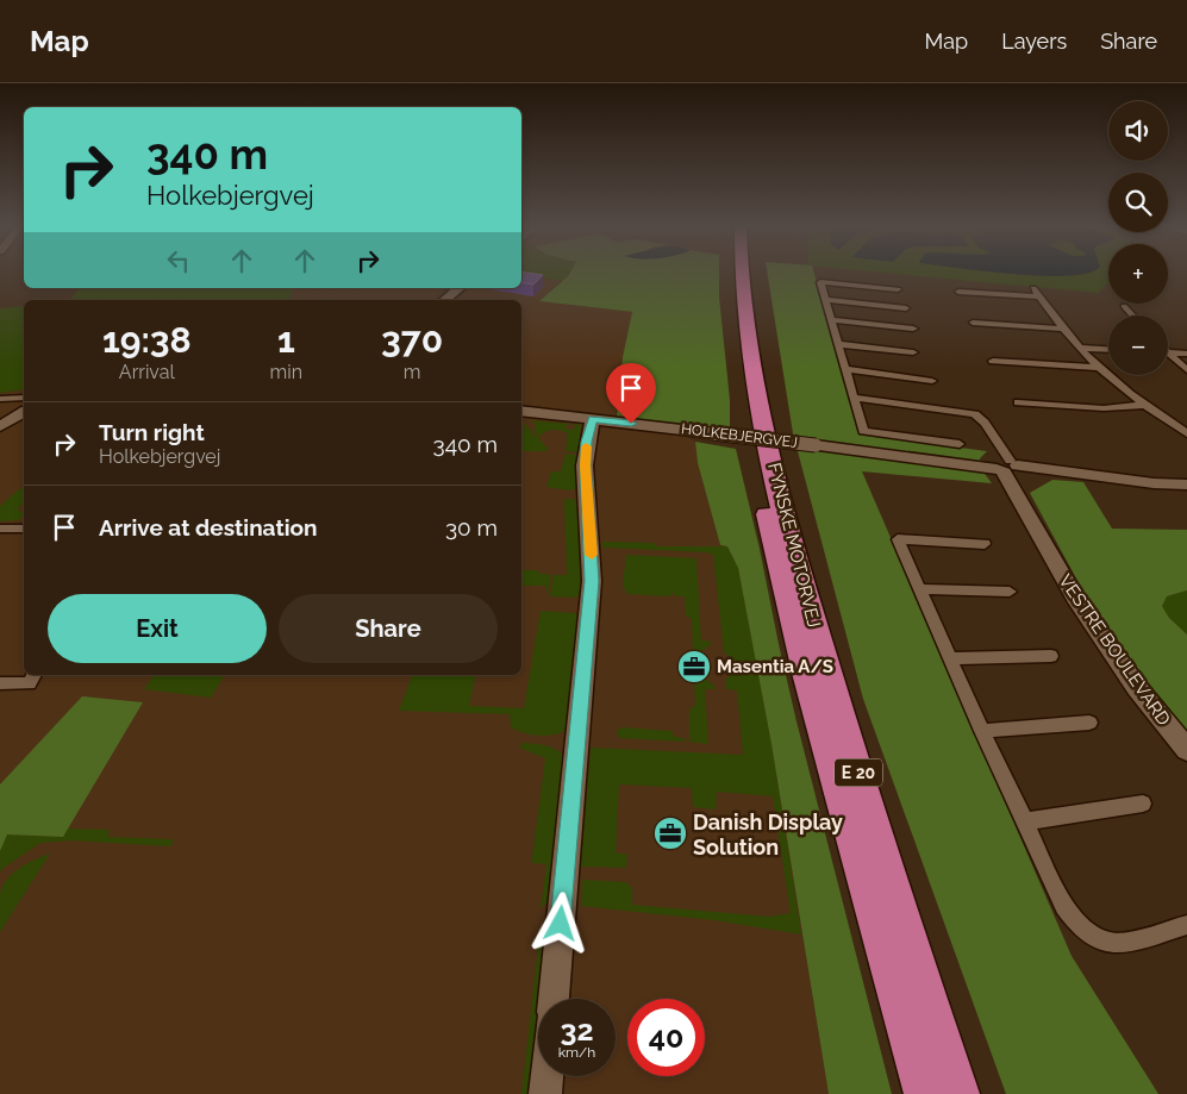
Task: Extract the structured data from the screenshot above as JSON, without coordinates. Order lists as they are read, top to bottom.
{
  "streets": {
    "highway": ["FYNSKE MOTORVEJ", "E 20"],
    "street": ["HOLKEBJERGVEJ", "VESTRE BOULEVARD"]
  },
  "crossings": [
    ["HOLKEBJERGVEJ", "VESTRE BOULEVARD"]
  ],
  "places": {
    "office": ["Masentia A/S", "Danish Display Solution"]
  },
  "page": {
    "header": "Map",
    "nav": ["Map", "Layers", "Share"],
    "map_buttons": ["+", "−"],
    "turn": ["340 m", "Holkebjergvej"],
    "eta": [
      "19:38",
      "Arrival",
      "1",
      "min",
      "370",
      "m"
    ],
    "list": [
      {
        "name": "Turn right",
        "note": "Holkebjergvej",
        "value": "340 m"
      },
      {
        "name": "Arrive at destination",
        "value": "30 m"
      }
    ],
    "buttons": ["Exit", "Share"],
    "speed": "32 km/h",
    "limit": "40"
  }
}
